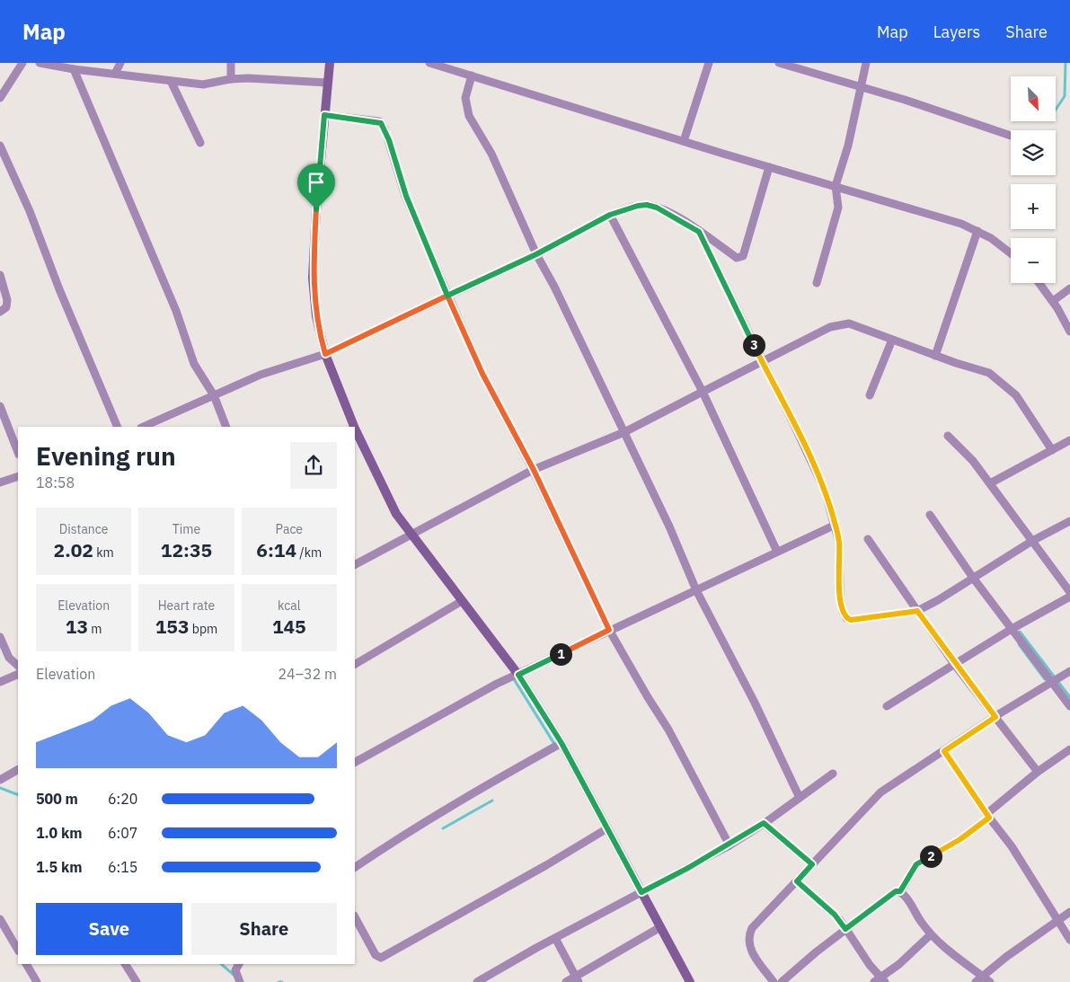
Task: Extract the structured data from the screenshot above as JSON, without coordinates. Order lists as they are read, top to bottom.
{
  "north": "bottom right",
  "page": {
    "header": "Map",
    "nav": ["Map", "Layers", "Share"],
    "map_buttons": ["+", "−"],
    "pins": ["3", "1", "2"],
    "heading": ["Evening run", "18:58"],
    "stats": [
      ["Distance", "2.02 km"],
      ["Time", "12:35"],
      ["Pace", "6:14 /km"],
      ["Elevation", "13 m"],
      ["Heart rate", "153 bpm"],
      ["kcal", "145"]
    ],
    "chart": ["Elevation", "24–32 m"],
    "list": [
      {
        "name": "500 m",
        "note": "6:20"
      },
      {
        "name": "1.0 km",
        "note": "6:07"
      },
      {
        "name": "1.5 km",
        "note": "6:15"
      }
    ],
    "buttons": ["Save", "Share"]
  }
}
